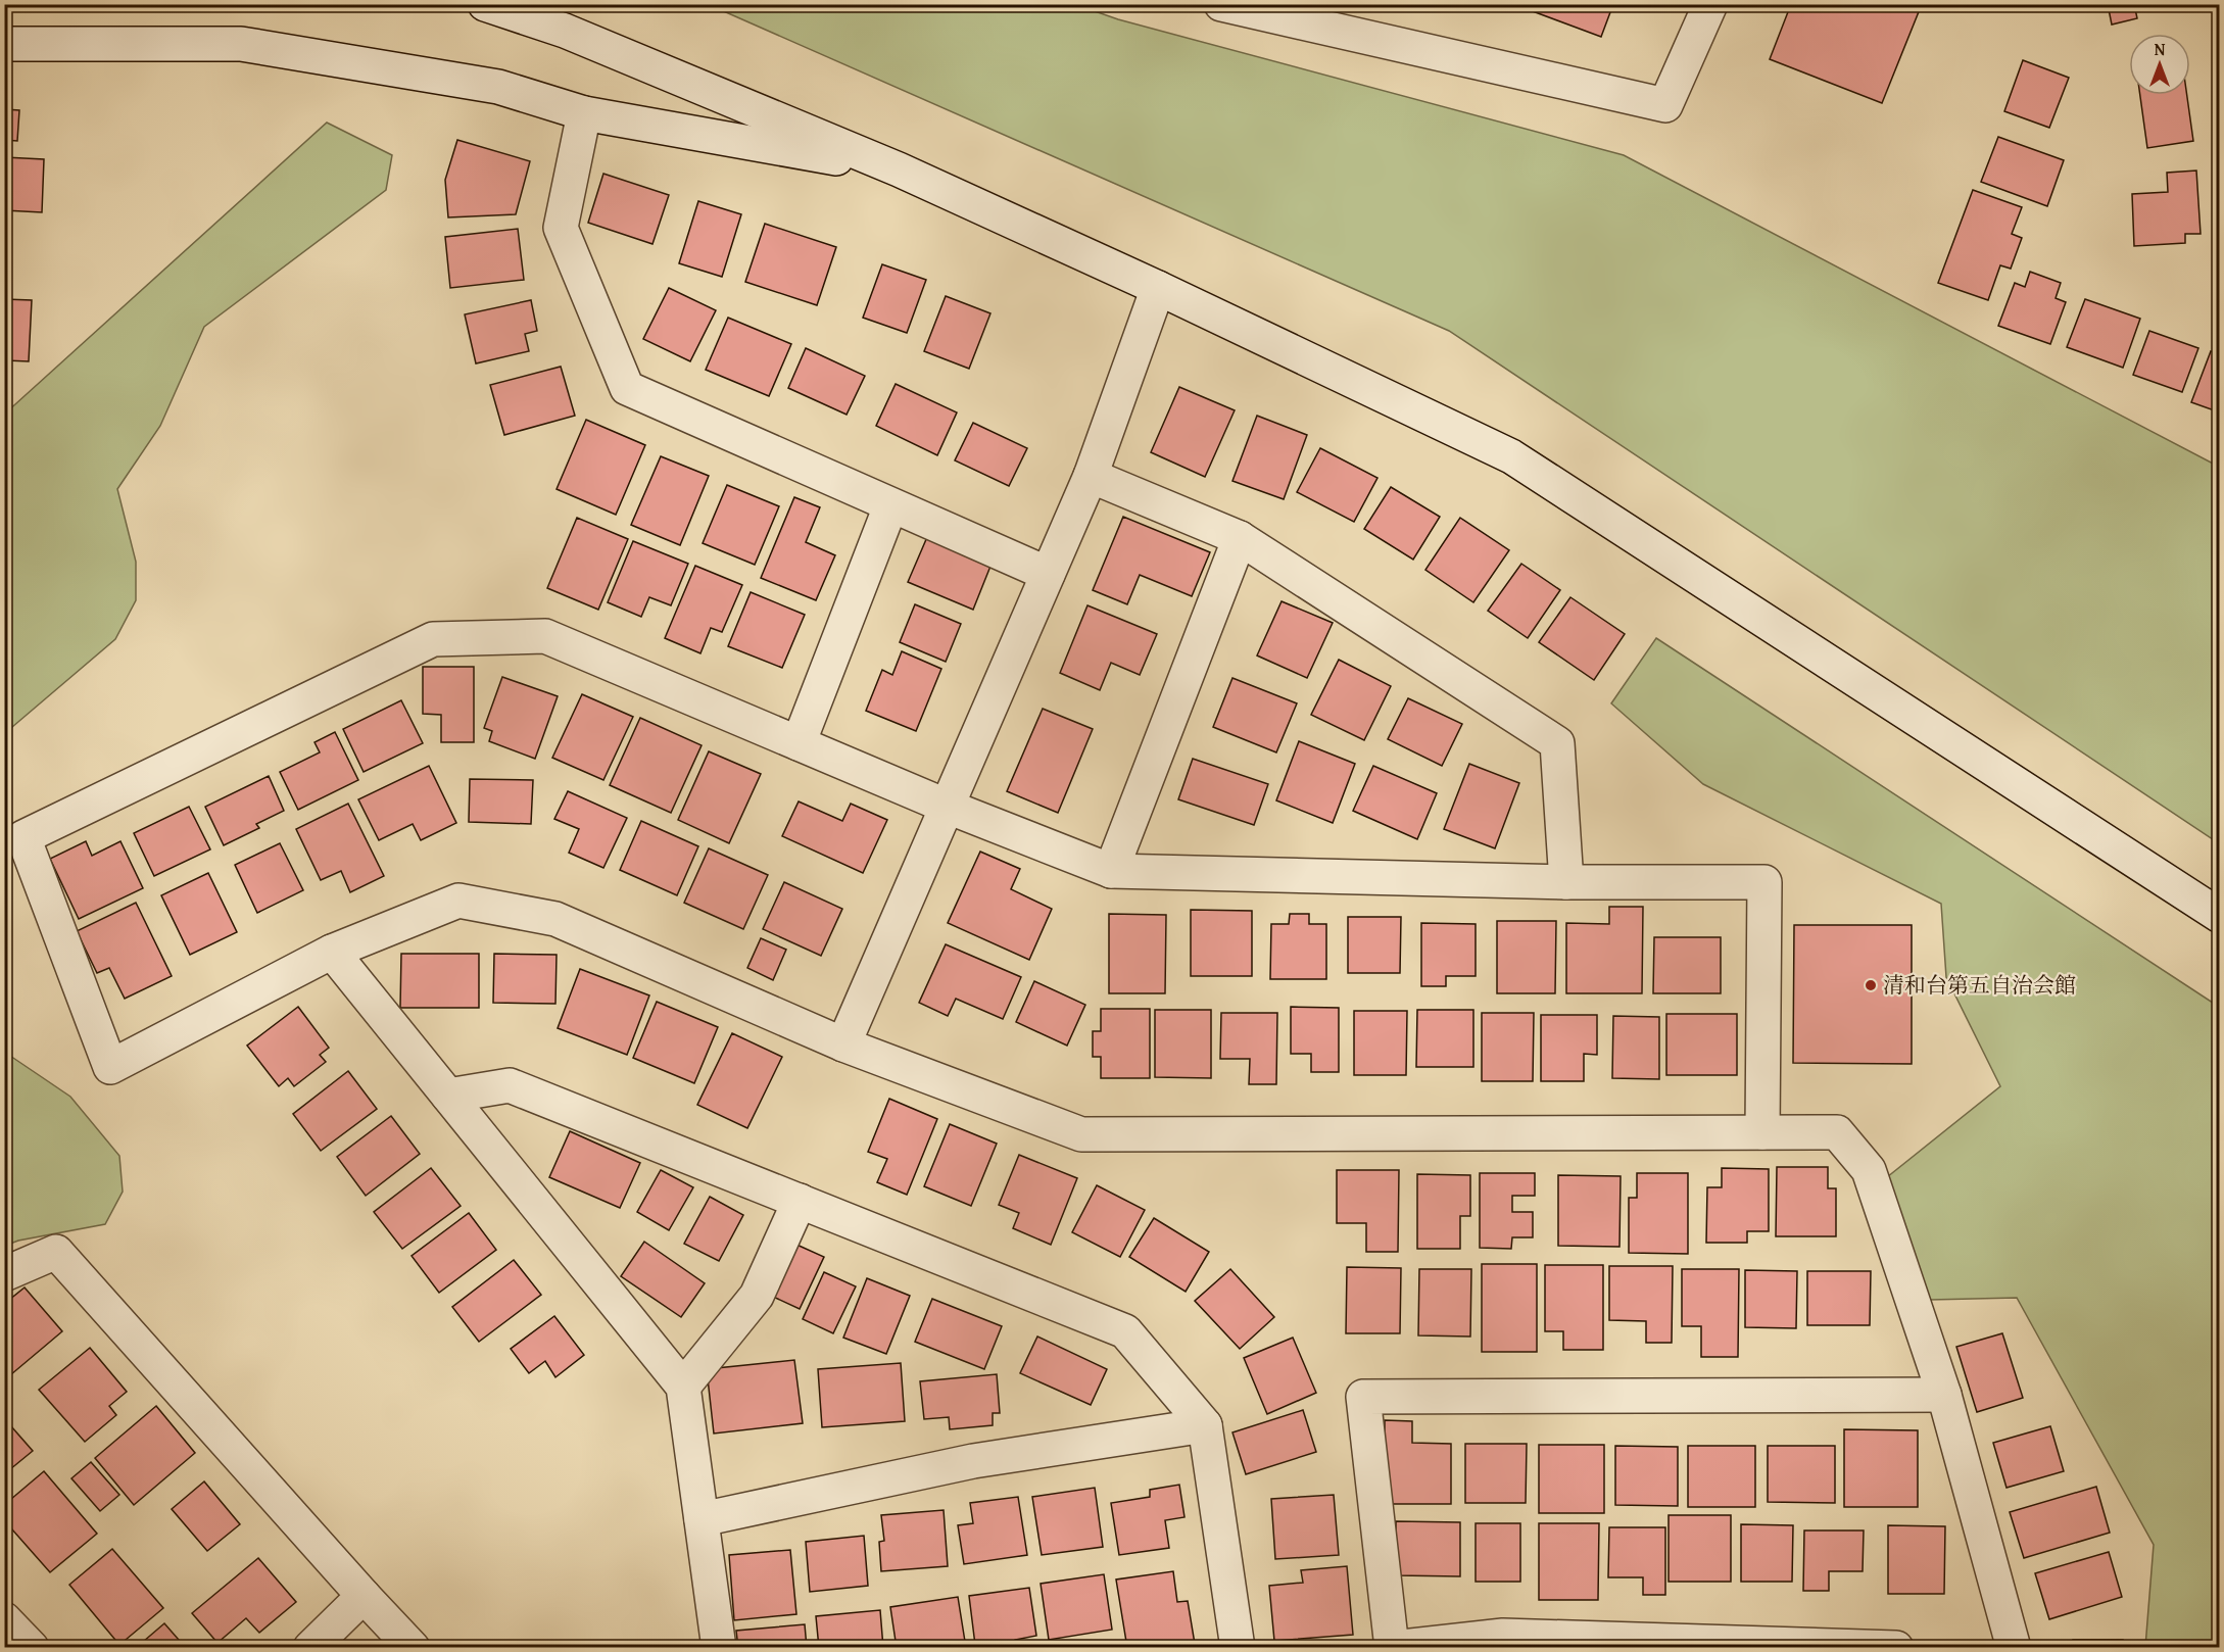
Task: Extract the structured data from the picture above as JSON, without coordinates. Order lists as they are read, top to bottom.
{
  "places": ["清和台第五自治会館"],
  "north": "top"
}
